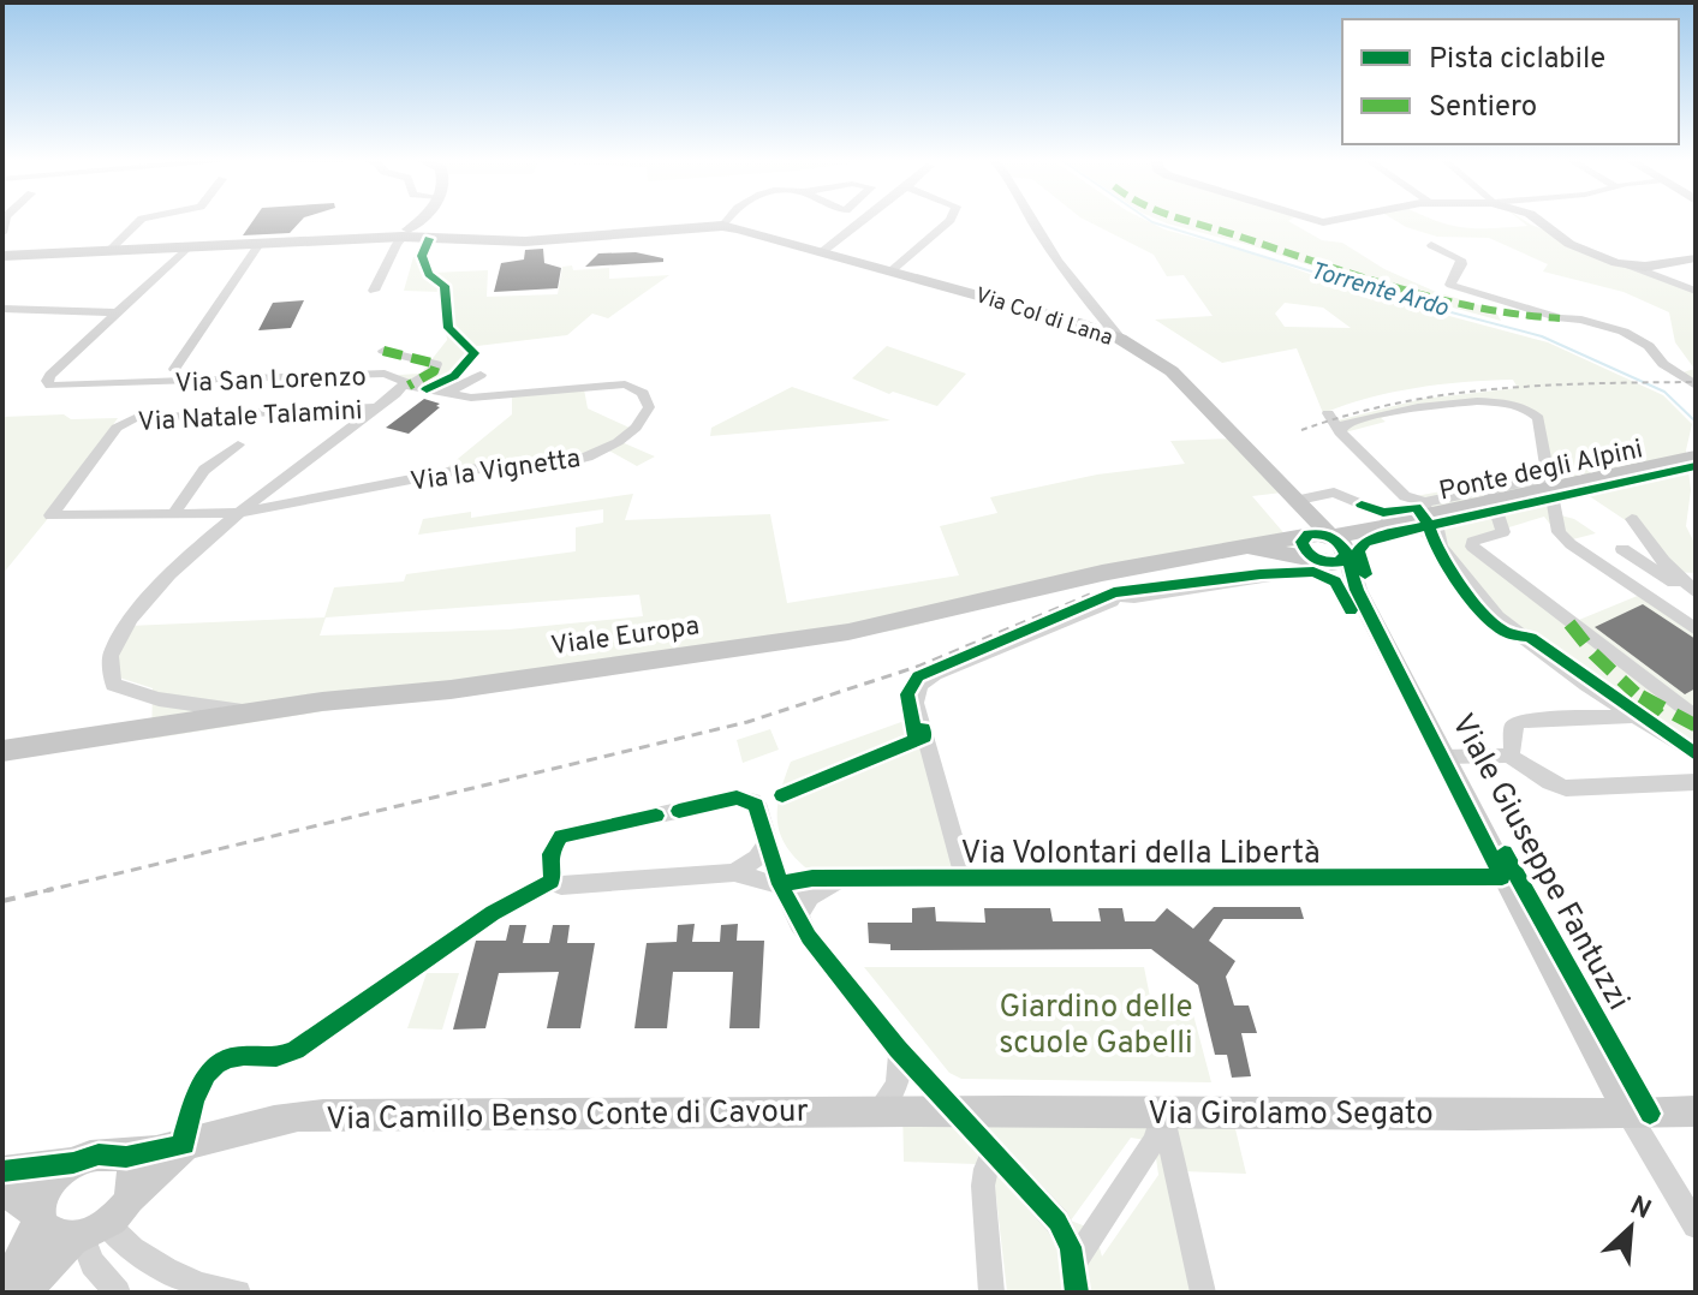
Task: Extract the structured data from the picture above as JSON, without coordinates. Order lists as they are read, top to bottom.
{
  "streets": {
    "main road": ["Via Col di Lana", "Ponte degli Alpini", "Viale Europa"],
    "street": [
      "Via San Lorenzo",
      "Via Natale Talamini",
      "Via la Vignetta",
      "Via Volontari della Libertà",
      "Viale Giuseppe Fantuzzi",
      "Via Girolamo Segato",
      "Via Camillo Benso Conte di Cavour"
    ]
  },
  "crossings": [
    ["Via Col di Lana", "Via San Lorenzo"],
    ["Via Col di Lana", "Ponte degli Alpini"],
    ["Via Col di Lana", "Viale Europa"],
    ["Via Col di Lana", "Viale Giuseppe Fantuzzi"],
    ["Via San Lorenzo", "Via Natale Talamini"],
    ["Via San Lorenzo", "Via la Vignetta"],
    ["Via San Lorenzo", "Viale Europa"],
    ["Ponte degli Alpini", "Viale Europa"],
    ["Ponte degli Alpini", "Viale Giuseppe Fantuzzi"],
    ["Viale Europa", "Viale Giuseppe Fantuzzi"],
    ["Via Volontari della Libertà", "Viale Giuseppe Fantuzzi"],
    ["Viale Giuseppe Fantuzzi", "Via Girolamo Segato"],
    ["Via Girolamo Segato", "Via Camillo Benso Conte di Cavour"]
  ],
  "water": ["Torrente Ardo"],
  "parks": ["Giardino delle scuole Gabelli"],
  "legend": ["Pista ciclabile", "Sentiero"],
  "north": "top right"
}
